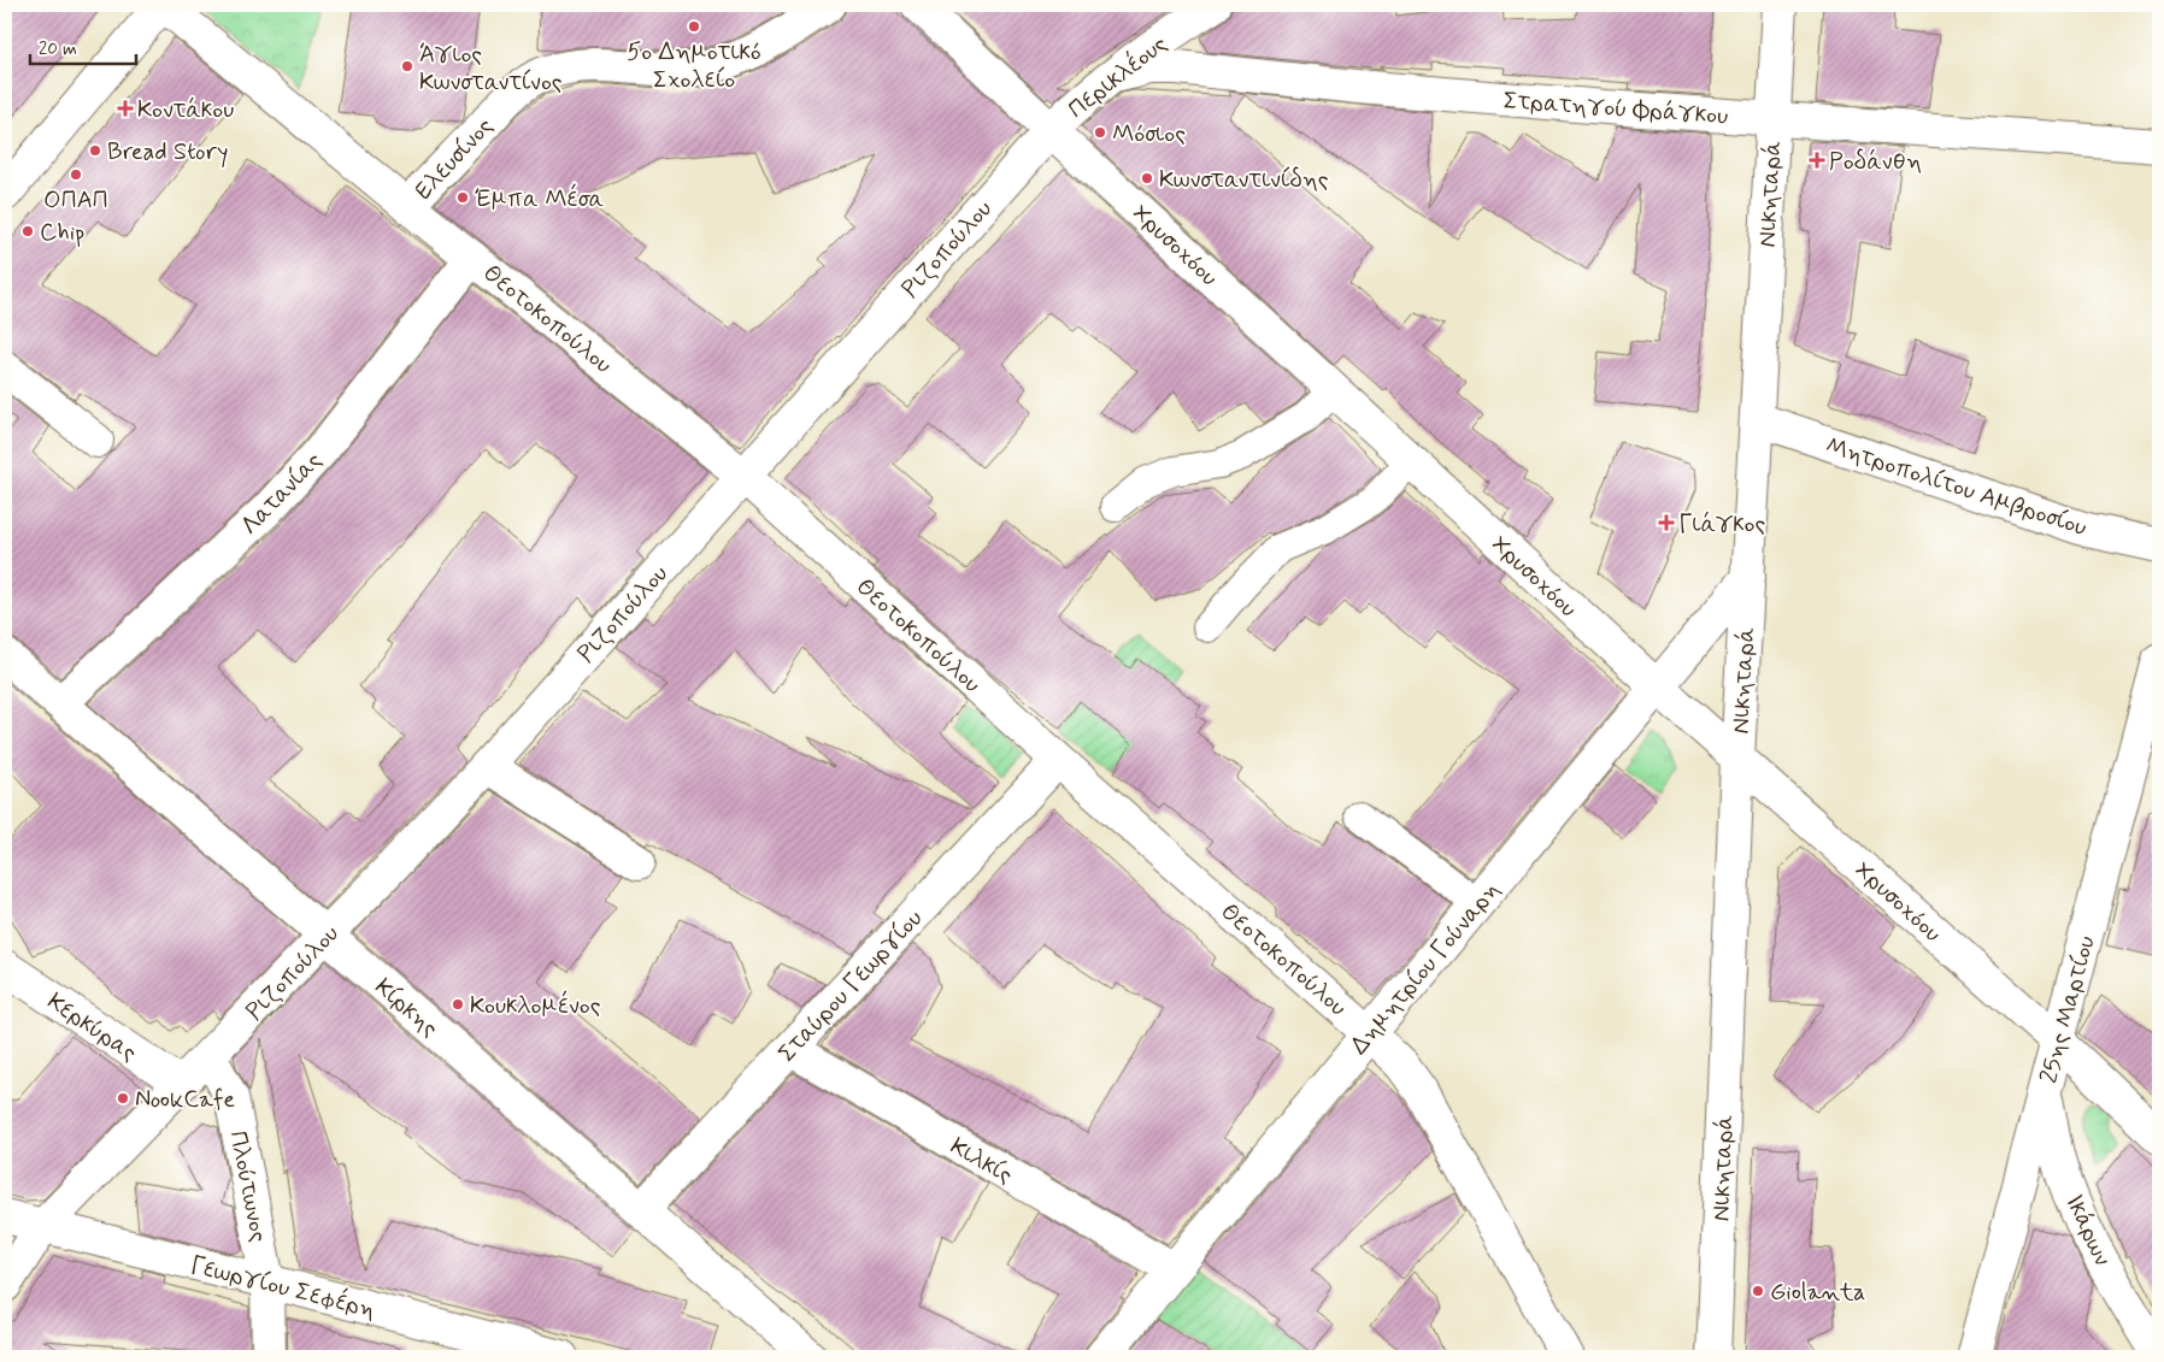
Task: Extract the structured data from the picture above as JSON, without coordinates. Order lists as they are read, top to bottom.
{
  "streets": {
    "street": [
      "Περικλέους",
      "Στρατηγού Φράγκου",
      "Ελευσίνος",
      "Νικηταρά",
      "Χρυσοχόου",
      "Ριζοπούλου",
      "Θεοτοκοπούλου",
      "Μητροπολίτου Αμβροσίου",
      "Λατανίας",
      "Δημητρίου Γούναρη",
      "Σταύρου Γεωργίου",
      "Κίρκης",
      "25ης Μαρτίου",
      "Κερκύρας",
      "Κιλκίς",
      "Πλούτωνος",
      "Ικάρων",
      "Γεωργίου Σεφέρη"
    ]
  },
  "crossings": [
    ["Περικλέους", "Στρατηγού Φράγκου"],
    ["Περικλέους", "Χρυσοχόου"],
    ["Περικλέους", "Ριζοπούλου"],
    ["Στρατηγού Φράγκου", "Νικηταρά"],
    ["Ελευσίνος", "Θεοτοκοπούλου"],
    ["Νικηταρά", "Χρυσοχόου"],
    ["Νικηταρά", "Μητροπολίτου Αμβροσίου"],
    ["Νικηταρά", "Δημητρίου Γούναρη"],
    ["Χρυσοχόου", "Ριζοπούλου"],
    ["Χρυσοχόου", "Δημητρίου Γούναρη"],
    ["Χρυσοχόου", "25ης Μαρτίου"],
    ["Ριζοπούλου", "Θεοτοκοπούλου"],
    ["Ριζοπούλου", "Κίρκης"],
    ["Ριζοπούλου", "Κερκύρας"],
    ["Ριζοπούλου", "Πλούτωνος"],
    ["Ριζοπούλου", "Γεωργίου Σεφέρη"],
    ["Θεοτοκοπούλου", "Λατανίας"],
    ["Θεοτοκοπούλου", "Δημητρίου Γούναρη"],
    ["Θεοτοκοπούλου", "Σταύρου Γεωργίου"],
    ["Λατανίας", "Κίρκης"],
    ["Δημητρίου Γούναρη", "Κιλκίς"],
    ["Σταύρου Γεωργίου", "Κίρκης"],
    ["Σταύρου Γεωργίου", "Κιλκίς"],
    ["25ης Μαρτίου", "Ικάρων"],
    ["Πλούτωνος", "Γεωργίου Σεφέρη"]
  ],
  "places": {
    "other": [
      "5ο Δημοτικό Σχολείο",
      "Άγιος Κωνσταντίνος",
      "Μόσιος",
      "Bread Story",
      "ΟΠΑΠ",
      "Κωνσταντινίδης",
      "Έμπα Μέσα",
      "Chip",
      "Κουκλομένος",
      "NookCafe",
      "Giolanta"
    ],
    "health": ["Κοντάκου", "Ροδάνθη", "Γιάγκος"]
  },
  "scale_bar": "20 m"
}
